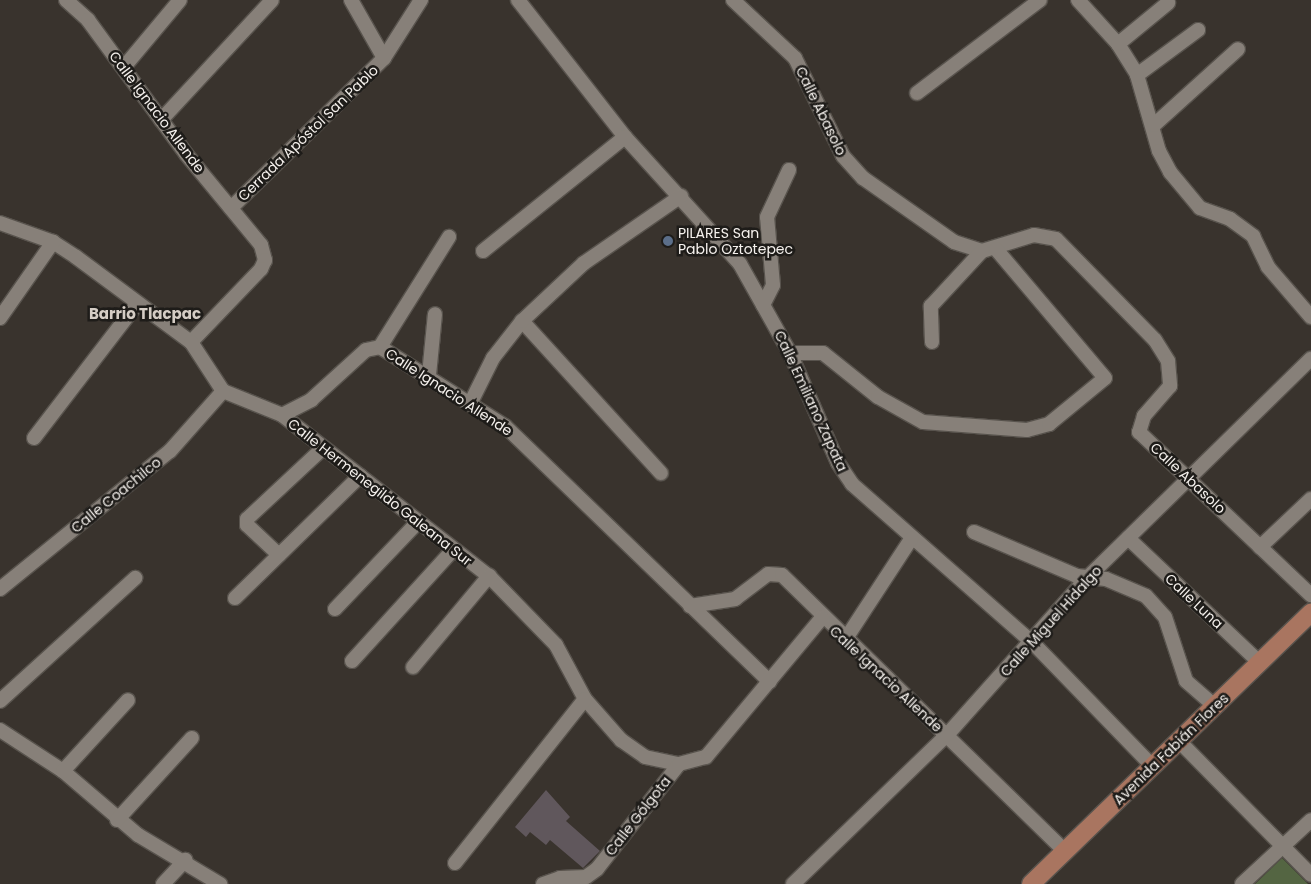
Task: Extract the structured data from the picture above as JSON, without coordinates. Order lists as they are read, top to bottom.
{
  "streets": {
    "main road": ["Avenida Fabián Flores"],
    "street": [
      "Calle Abasolo",
      "Calle Ignacio Allende",
      "Cerrada Apóstol San Pablo",
      "Calle Emiliano Zapata",
      "Calle Hermenegildo Galeana Sur",
      "Calle Coachilco",
      "Calle Luna",
      "Calle Miguel Hidalgo",
      "Calle Gólgota"
    ]
  },
  "crossings": [
    ["Calle Abasolo", "Calle Miguel Hidalgo"],
    ["Calle Ignacio Allende", "Cerrada Apóstol San Pablo"],
    ["Calle Ignacio Allende", "Calle Hermenegildo Galeana Sur"],
    ["Calle Ignacio Allende", "Calle Miguel Hidalgo"],
    ["Calle Ignacio Allende", "Avenida Fabián Flores"],
    ["Calle Ignacio Allende", "Calle Gólgota"],
    ["Calle Emiliano Zapata", "Calle Miguel Hidalgo"],
    ["Calle Emiliano Zapata", "Avenida Fabián Flores"],
    ["Calle Hermenegildo Galeana Sur", "Calle Coachilco"],
    ["Calle Hermenegildo Galeana Sur", "Calle Gólgota"],
    ["Calle Luna", "Calle Miguel Hidalgo"],
    ["Calle Luna", "Avenida Fabián Flores"]
  ],
  "districts": ["Barrio Tlacpac"],
  "places": ["PILARES San Pablo Oztotepec"]
}
